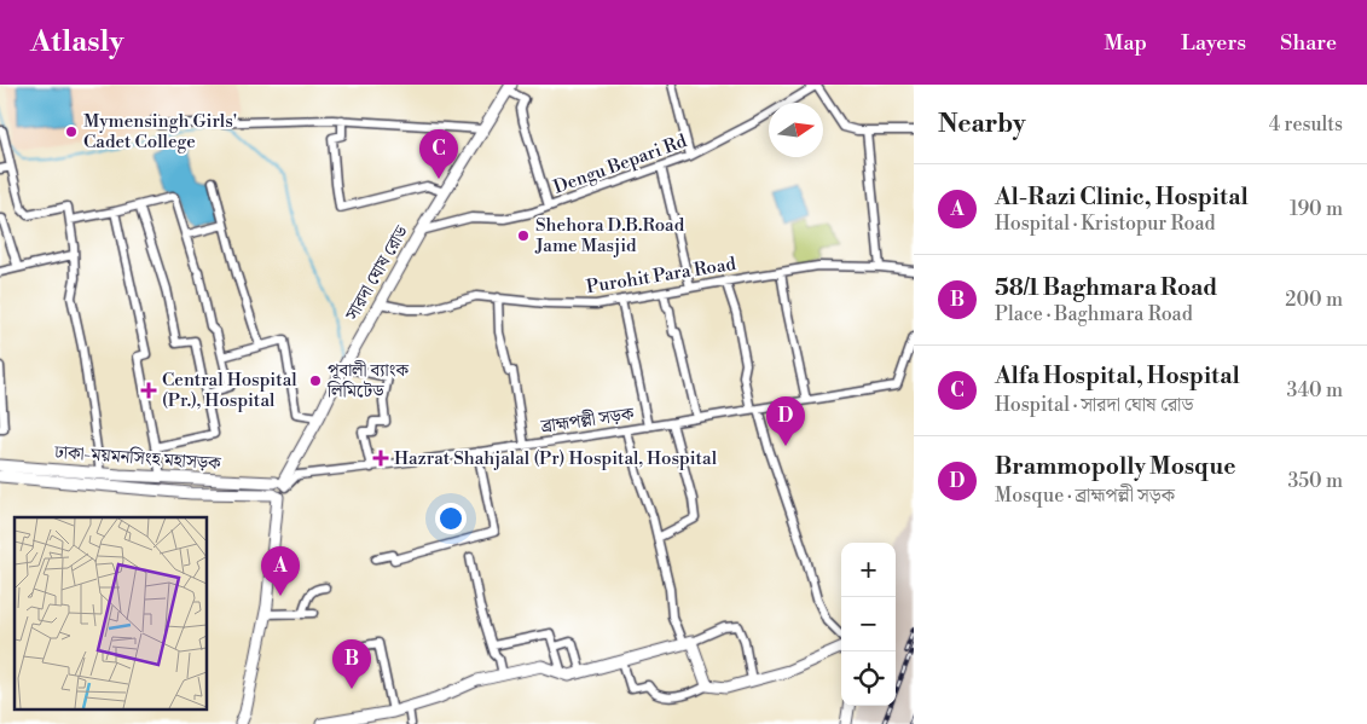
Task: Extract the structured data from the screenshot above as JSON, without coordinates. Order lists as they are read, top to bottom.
{
  "streets": {
    "main road": ["সারদা ঘোষ রোড", "ঢাকা-ময়মনসিংহ মহাসড়ক"],
    "street": ["Dengu Bepari Rd", "Purohit Para Road", "ব্রাহ্মপল্লী সড়ক"]
  },
  "crossings": [
    ["Dengu Bepari Rd", "সারদা ঘোষ রোড"],
    ["সারদা ঘোষ রোড", "Purohit Para Road"],
    ["সারদা ঘোষ রোড", "ব্রাহ্মপল্লী সড়ক"],
    ["সারদা ঘোষ রোড", "ঢাকা-ময়মনসিংহ মহাসড়ক"],
    ["ব্রাহ্মপল্লী সড়ক", "ঢাকা-ময়মনসিংহ মহাসড়ক"]
  ],
  "places": {
    "other": ["Mymensingh Girls' Cadet College", "Shehora D.B.Road Jame Masjid", "পূবালী ব্যাংক লিমিটেড"],
    "health": ["Central Hospital (Pr.), Hospital", "Hazrat Shahjalal (Pr) Hospital, Hospital"]
  },
  "north": "right",
  "page": {
    "header": "Atlasly",
    "nav": ["Map", "Layers", "Share"],
    "heading": ["Nearby", "4 results"],
    "pins": [
      "C",
      "D",
      "A",
      "B"
    ],
    "list": [
      {
        "mark": "A",
        "name": "Al-Razi Clinic, Hospital",
        "note": "Hospital · Kristopur Road",
        "value": "190 m"
      },
      {
        "mark": "B",
        "name": "58/1 Baghmara Road",
        "note": "Place · Baghmara Road",
        "value": "200 m"
      },
      {
        "mark": "C",
        "name": "Alfa Hospital, Hospital",
        "note": "Hospital · সারদা ঘোষ রোড",
        "value": "340 m"
      },
      {
        "mark": "D",
        "name": "Brammopolly Mosque",
        "note": "Mosque · ব্রাহ্মপল্লী সড়ক",
        "value": "350 m"
      }
    ],
    "map_buttons": ["+", "−"]
  }
}
